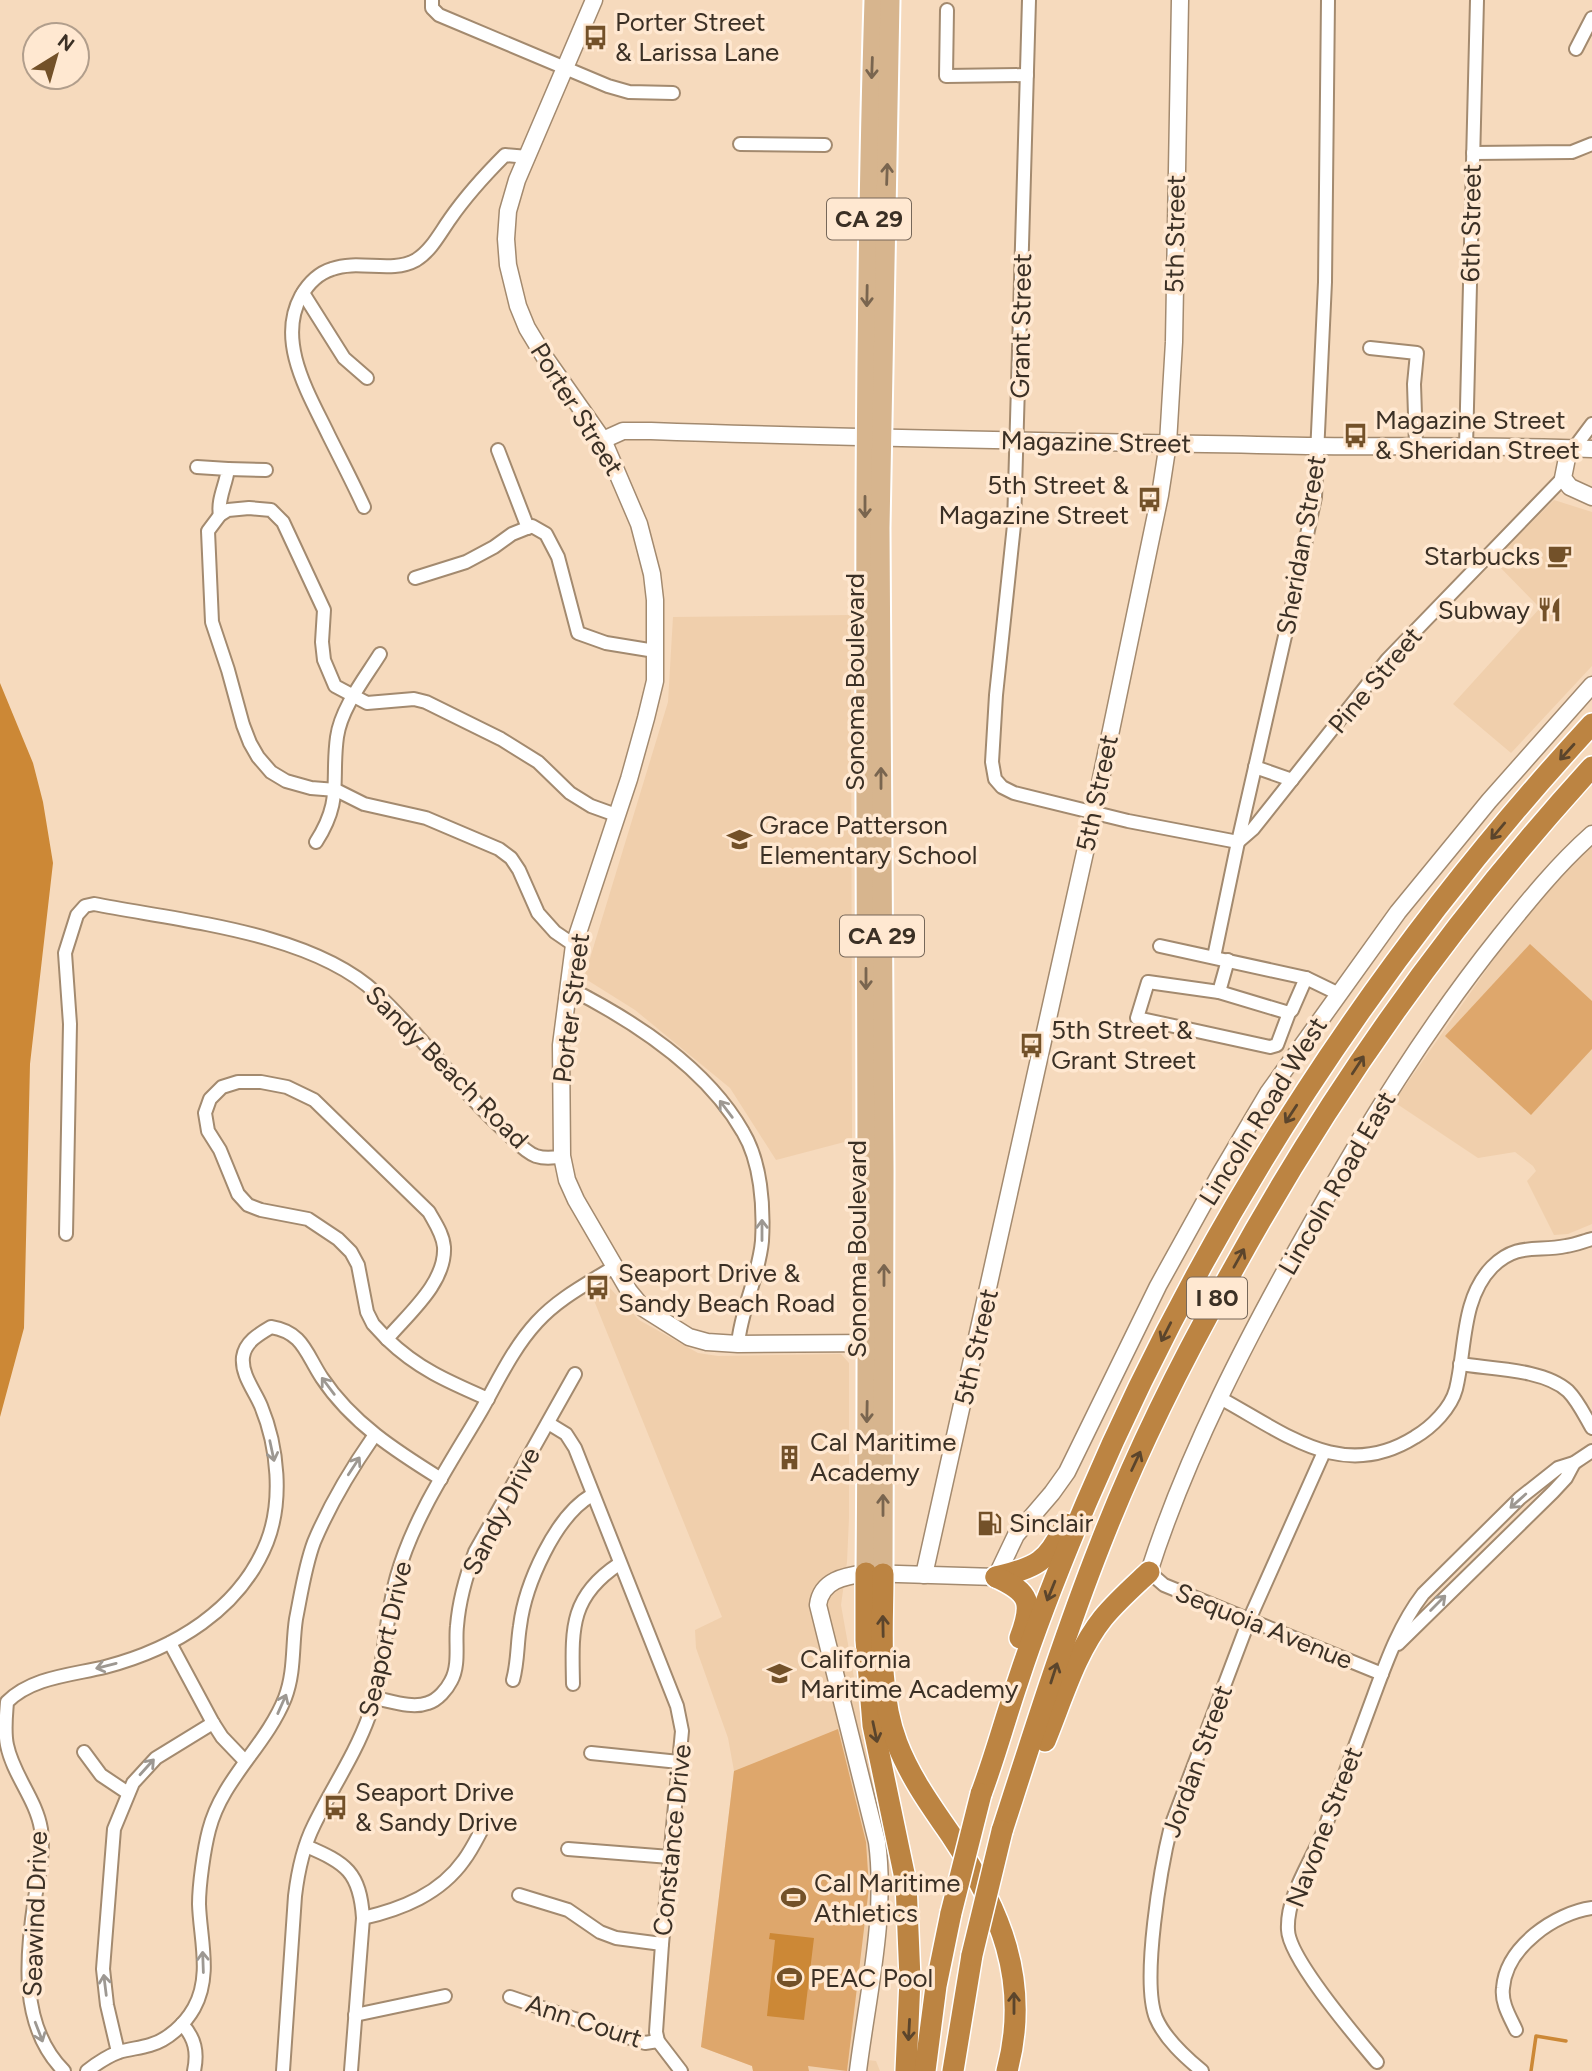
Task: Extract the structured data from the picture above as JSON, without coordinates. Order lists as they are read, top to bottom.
{
  "streets": {
    "highway": ["CA 29", "I 80"],
    "main road": ["Sonoma Boulevard"],
    "street": [
      "6th Street",
      "5th Street",
      "Grant Street",
      "Porter Street",
      "Magazine Street",
      "Sheridan Street",
      "Pine Street",
      "Sandy Beach Road",
      "Lincoln Road West",
      "Lincoln Road East",
      "Sandy Drive",
      "Sequoia Avenue",
      "Seaport Drive",
      "Jordan Street",
      "Navone Street",
      "Constance Drive",
      "Seawind Drive",
      "Ann Court"
    ]
  },
  "crossings": [
    ["CA 29", "Sonoma Boulevard"],
    ["6th Street", "Magazine Street"],
    ["5th Street", "Grant Street"],
    ["5th Street", "Magazine Street"],
    ["Grant Street", "Magazine Street"],
    ["Grant Street", "Sheridan Street"],
    ["Grant Street", "Pine Street"],
    ["Porter Street", "Magazine Street"],
    ["Porter Street", "Sandy Beach Road"],
    ["Magazine Street", "Sheridan Street"],
    ["Magazine Street", "Pine Street"],
    ["Magazine Street", "Sonoma Boulevard"],
    ["Sheridan Street", "Pine Street"],
    ["Sonoma Boulevard", "Sandy Beach Road"],
    ["Sandy Beach Road", "Seaport Drive"],
    ["Lincoln Road East", "Sequoia Avenue"],
    ["Sandy Drive", "Seaport Drive"],
    ["Sandy Drive", "Constance Drive"],
    ["Sequoia Avenue", "Jordan Street"],
    ["Sequoia Avenue", "Navone Street"],
    ["Seaport Drive", "Seawind Drive"],
    ["Constance Drive", "Ann Court"]
  ],
  "places": {
    "bus stop": [
      "Porter Street & Larissa Lane",
      "Magazine Street & Sheridan Street",
      "5th Street & Magazine Street",
      "5th Street & Grant Street",
      "Seaport Drive & Sandy Beach Road",
      "Seaport Drive & Sandy Drive"
    ],
    "cafe": ["Starbucks"],
    "restaurant": ["Subway"],
    "school or university": ["Grace Patterson Elementary School", "California Maritime Academy"],
    "building": ["Cal Maritime Academy"],
    "fuel station": ["Sinclair"],
    "sports": ["Cal Maritime Athletics", "PEAC Pool"]
  },
  "north": "top right"
}
